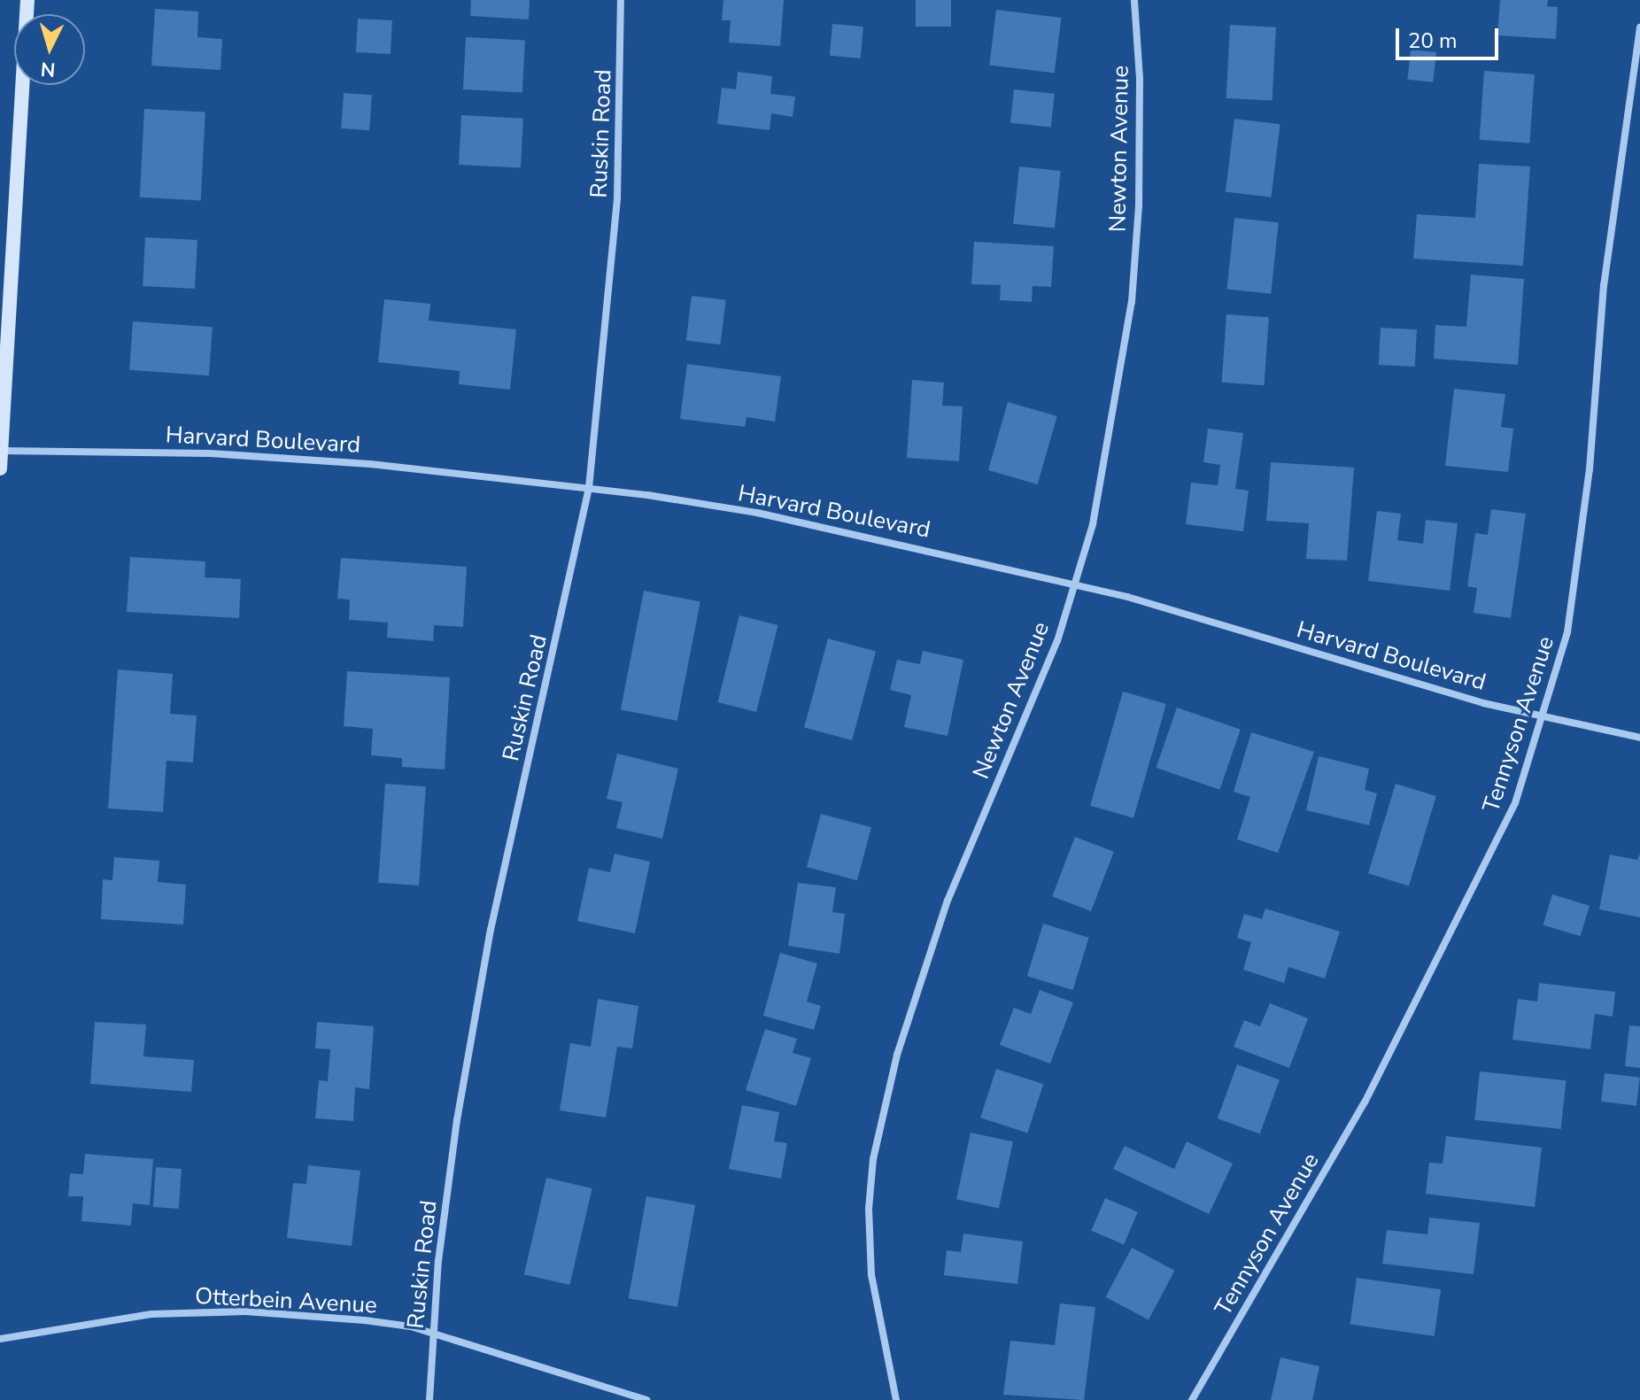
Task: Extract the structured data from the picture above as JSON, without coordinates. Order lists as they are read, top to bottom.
{
  "streets": {
    "street": [
      "Ruskin Road",
      "Newton Avenue",
      "Harvard Boulevard",
      "Tennyson Avenue",
      "Otterbein Avenue"
    ]
  },
  "crossings": [
    ["Ruskin Road", "Harvard Boulevard"],
    ["Ruskin Road", "Otterbein Avenue"],
    ["Newton Avenue", "Harvard Boulevard"],
    ["Harvard Boulevard", "Tennyson Avenue"]
  ],
  "scale_bar": "20 m",
  "north": "bottom"
}
